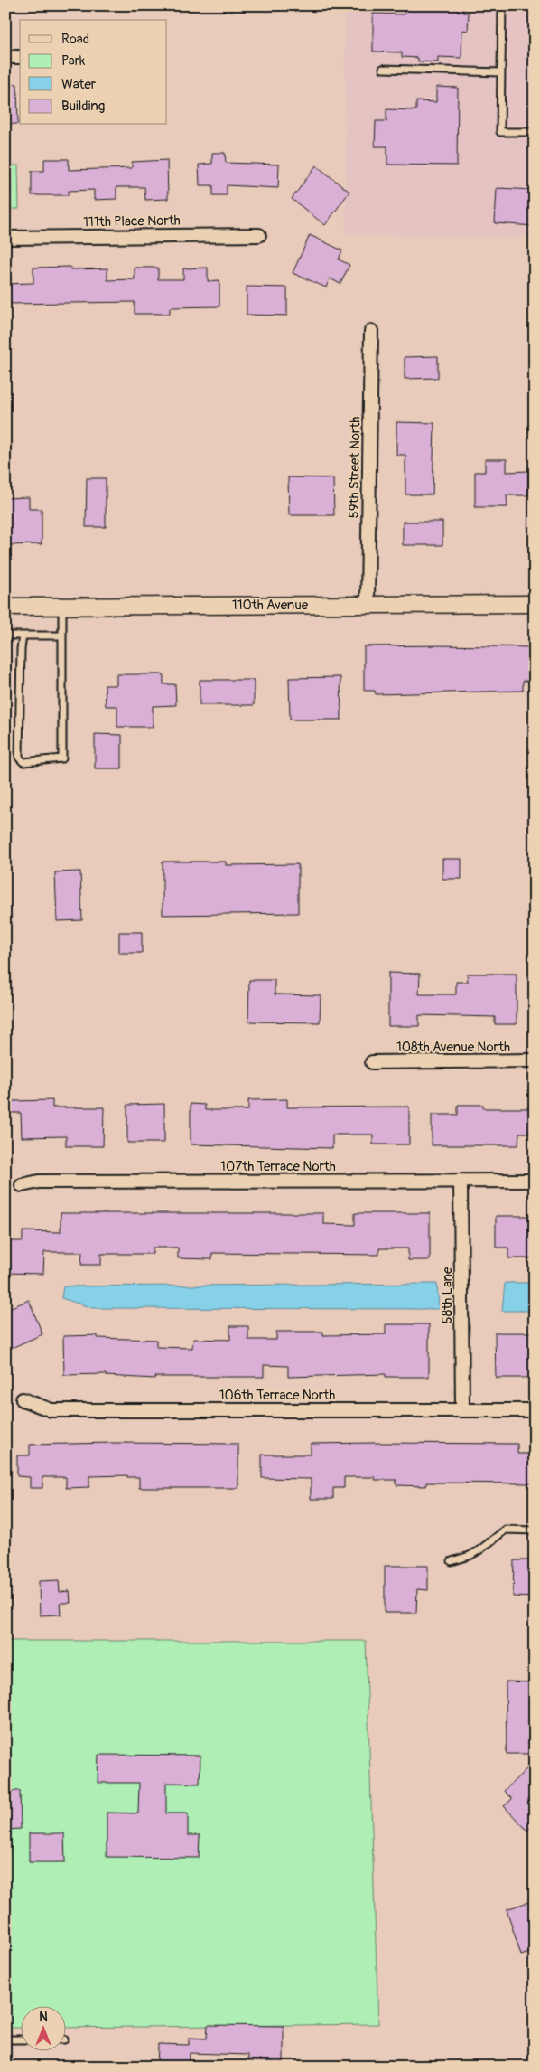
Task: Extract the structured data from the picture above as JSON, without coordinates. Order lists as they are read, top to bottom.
{
  "streets": {
    "street": [
      "111th Place North",
      "59th Street North",
      "110th Avenue",
      "108th Avenue North",
      "107th Terrace North",
      "58th Lane",
      "106th Terrace North"
    ]
  },
  "crossings": [
    ["59th Street North", "110th Avenue"],
    ["107th Terrace North", "58th Lane"],
    ["58th Lane", "106th Terrace North"]
  ],
  "legend": [
    "Road",
    "Park",
    "Water",
    "Building"
  ],
  "north": "top"
}
